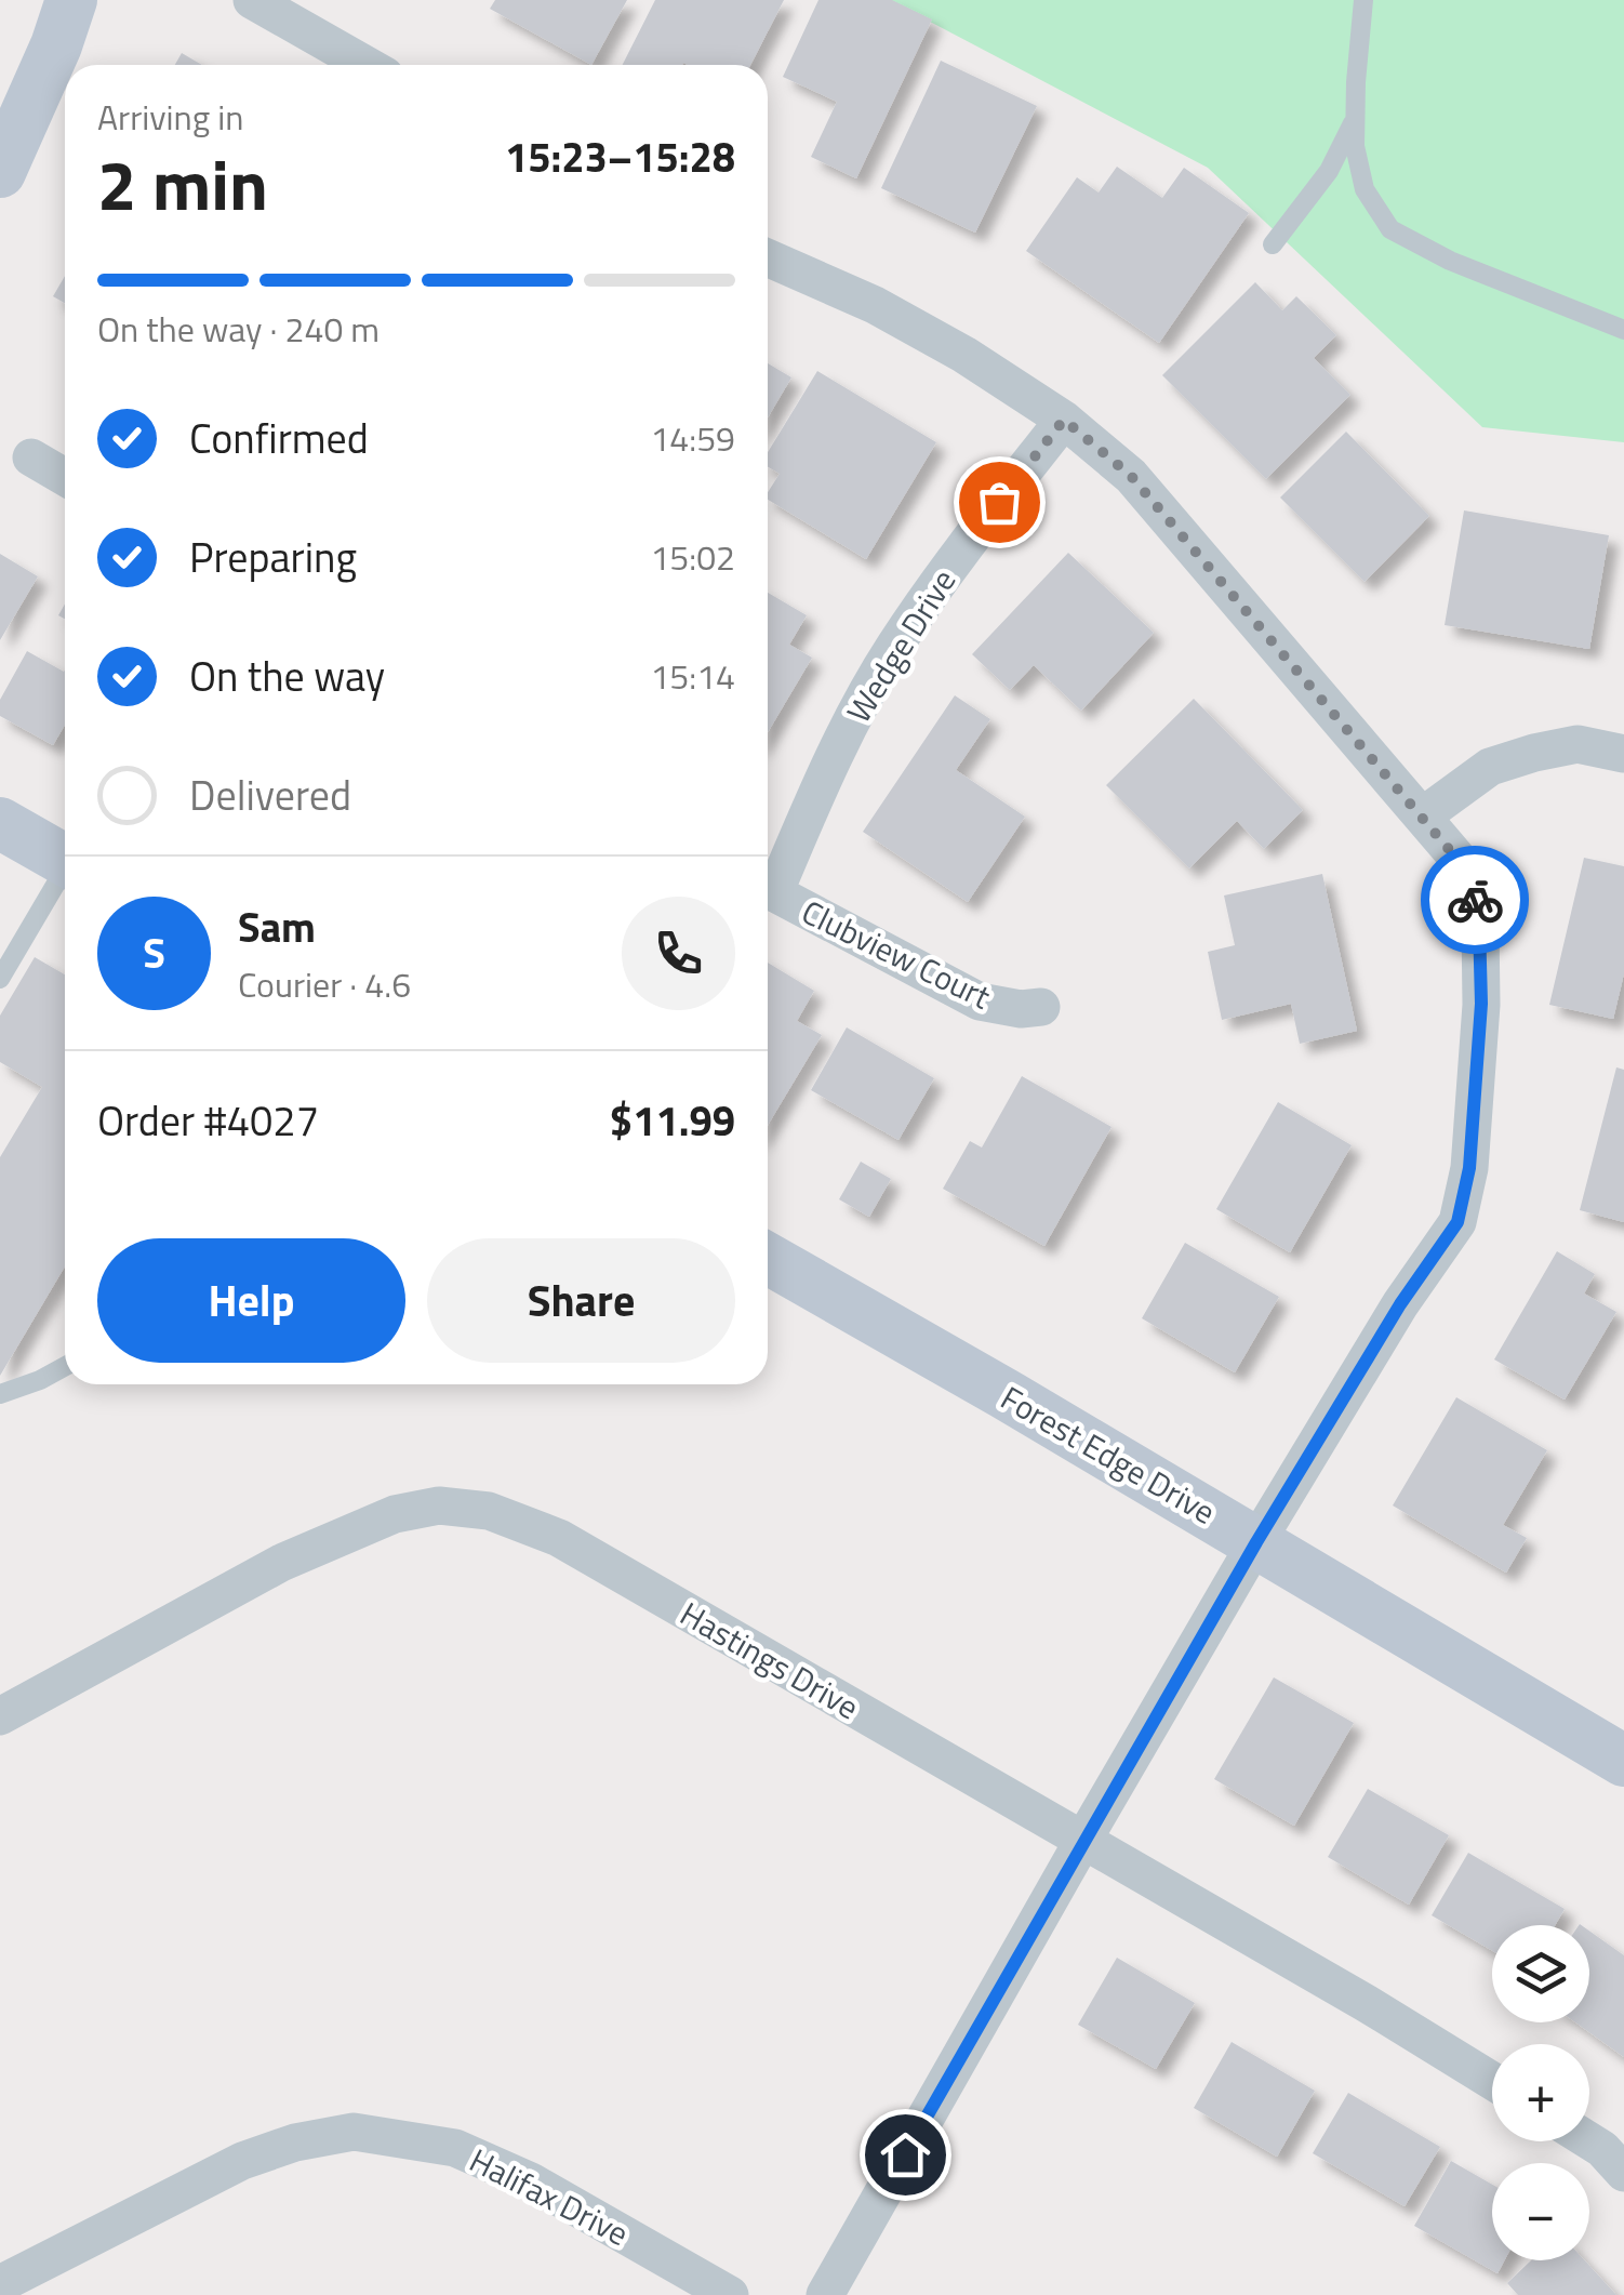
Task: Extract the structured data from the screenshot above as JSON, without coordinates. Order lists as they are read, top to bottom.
{
  "streets": {
    "street": [
      "Wedge Drive",
      "Clubview Court",
      "Forest Edge Drive",
      "Hastings Drive",
      "Halifax Drive"
    ]
  },
  "page": {
    "heading": ["2 min", "Arriving in", "15:23–15:28"],
    "panel": [
      "Sam",
      "Courier · 4.6",
      "Order #4027",
      "$11.99"
    ],
    "bar": "On the way · 240 m",
    "list": [
      ["Confirmed", "14:59"],
      ["Preparing", "15:02"],
      ["On the way", "15:14"],
      "Delivered"
    ],
    "round": "S",
    "buttons": ["Help", "Share"],
    "map_buttons": ["+", "−"]
  }
}
